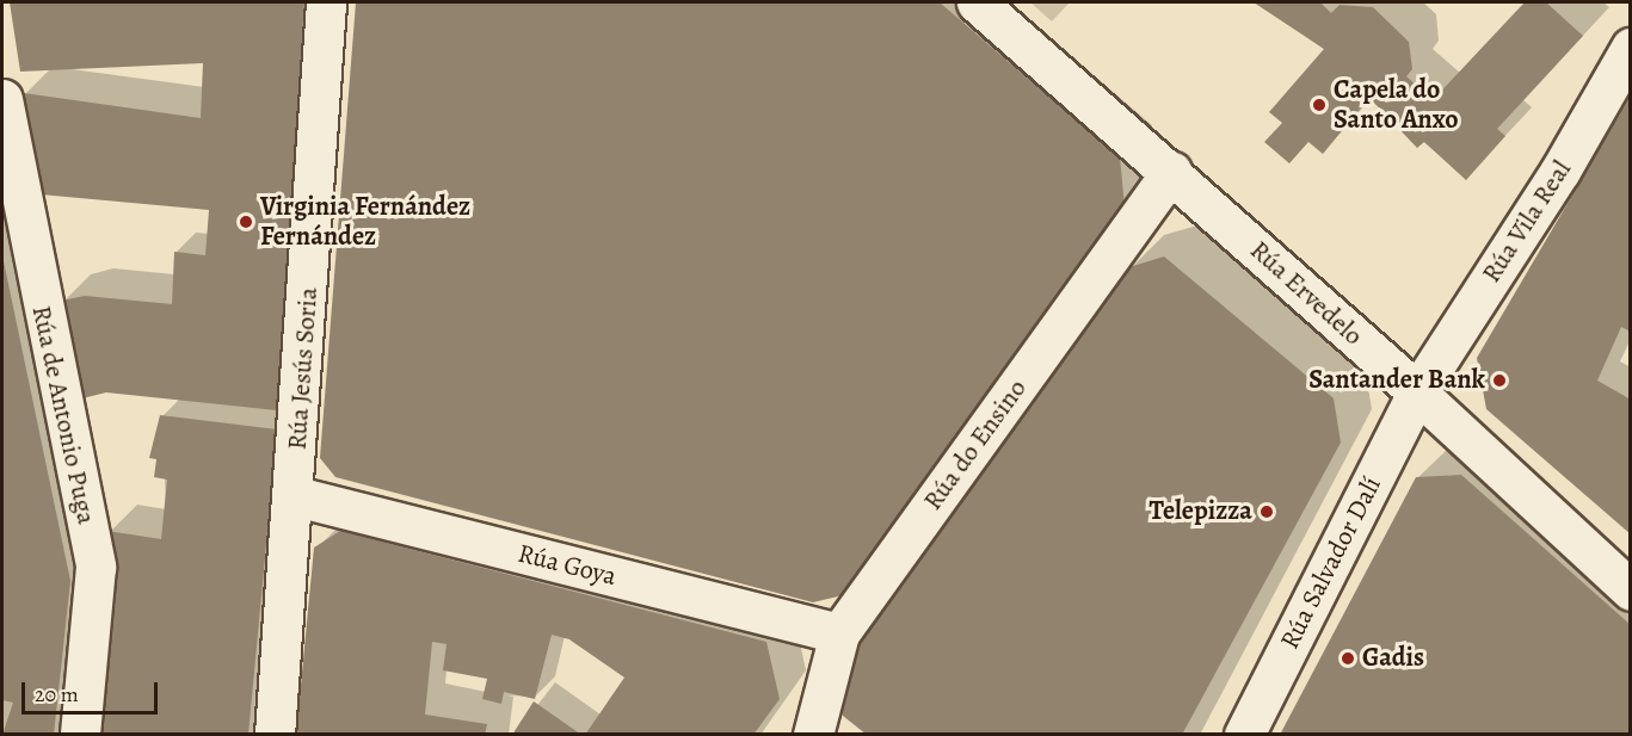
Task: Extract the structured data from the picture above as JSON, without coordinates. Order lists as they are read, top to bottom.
{
  "streets": {
    "street": [
      "Rúa Vila Real",
      "Rúa Ervedelo",
      "Rúa Jesús Soria",
      "Rúa de Antonio Puga",
      "Rúa do Ensino",
      "Rúa Salvador Dalí",
      "Rúa Goya"
    ]
  },
  "crossings": [
    ["Rúa Vila Real", "Rúa Ervedelo"],
    ["Rúa Vila Real", "Rúa Salvador Dalí"],
    ["Rúa Ervedelo", "Rúa do Ensino"],
    ["Rúa Ervedelo", "Rúa Salvador Dalí"],
    ["Rúa Jesús Soria", "Rúa Goya"],
    ["Rúa do Ensino", "Rúa Goya"]
  ],
  "places": [
    "Capela do Santo Anxo",
    "Virginia Fernández Fernández",
    "Santander Bank",
    "Telepizza",
    "Gadis"
  ],
  "scale_bar": "20 m"
}
